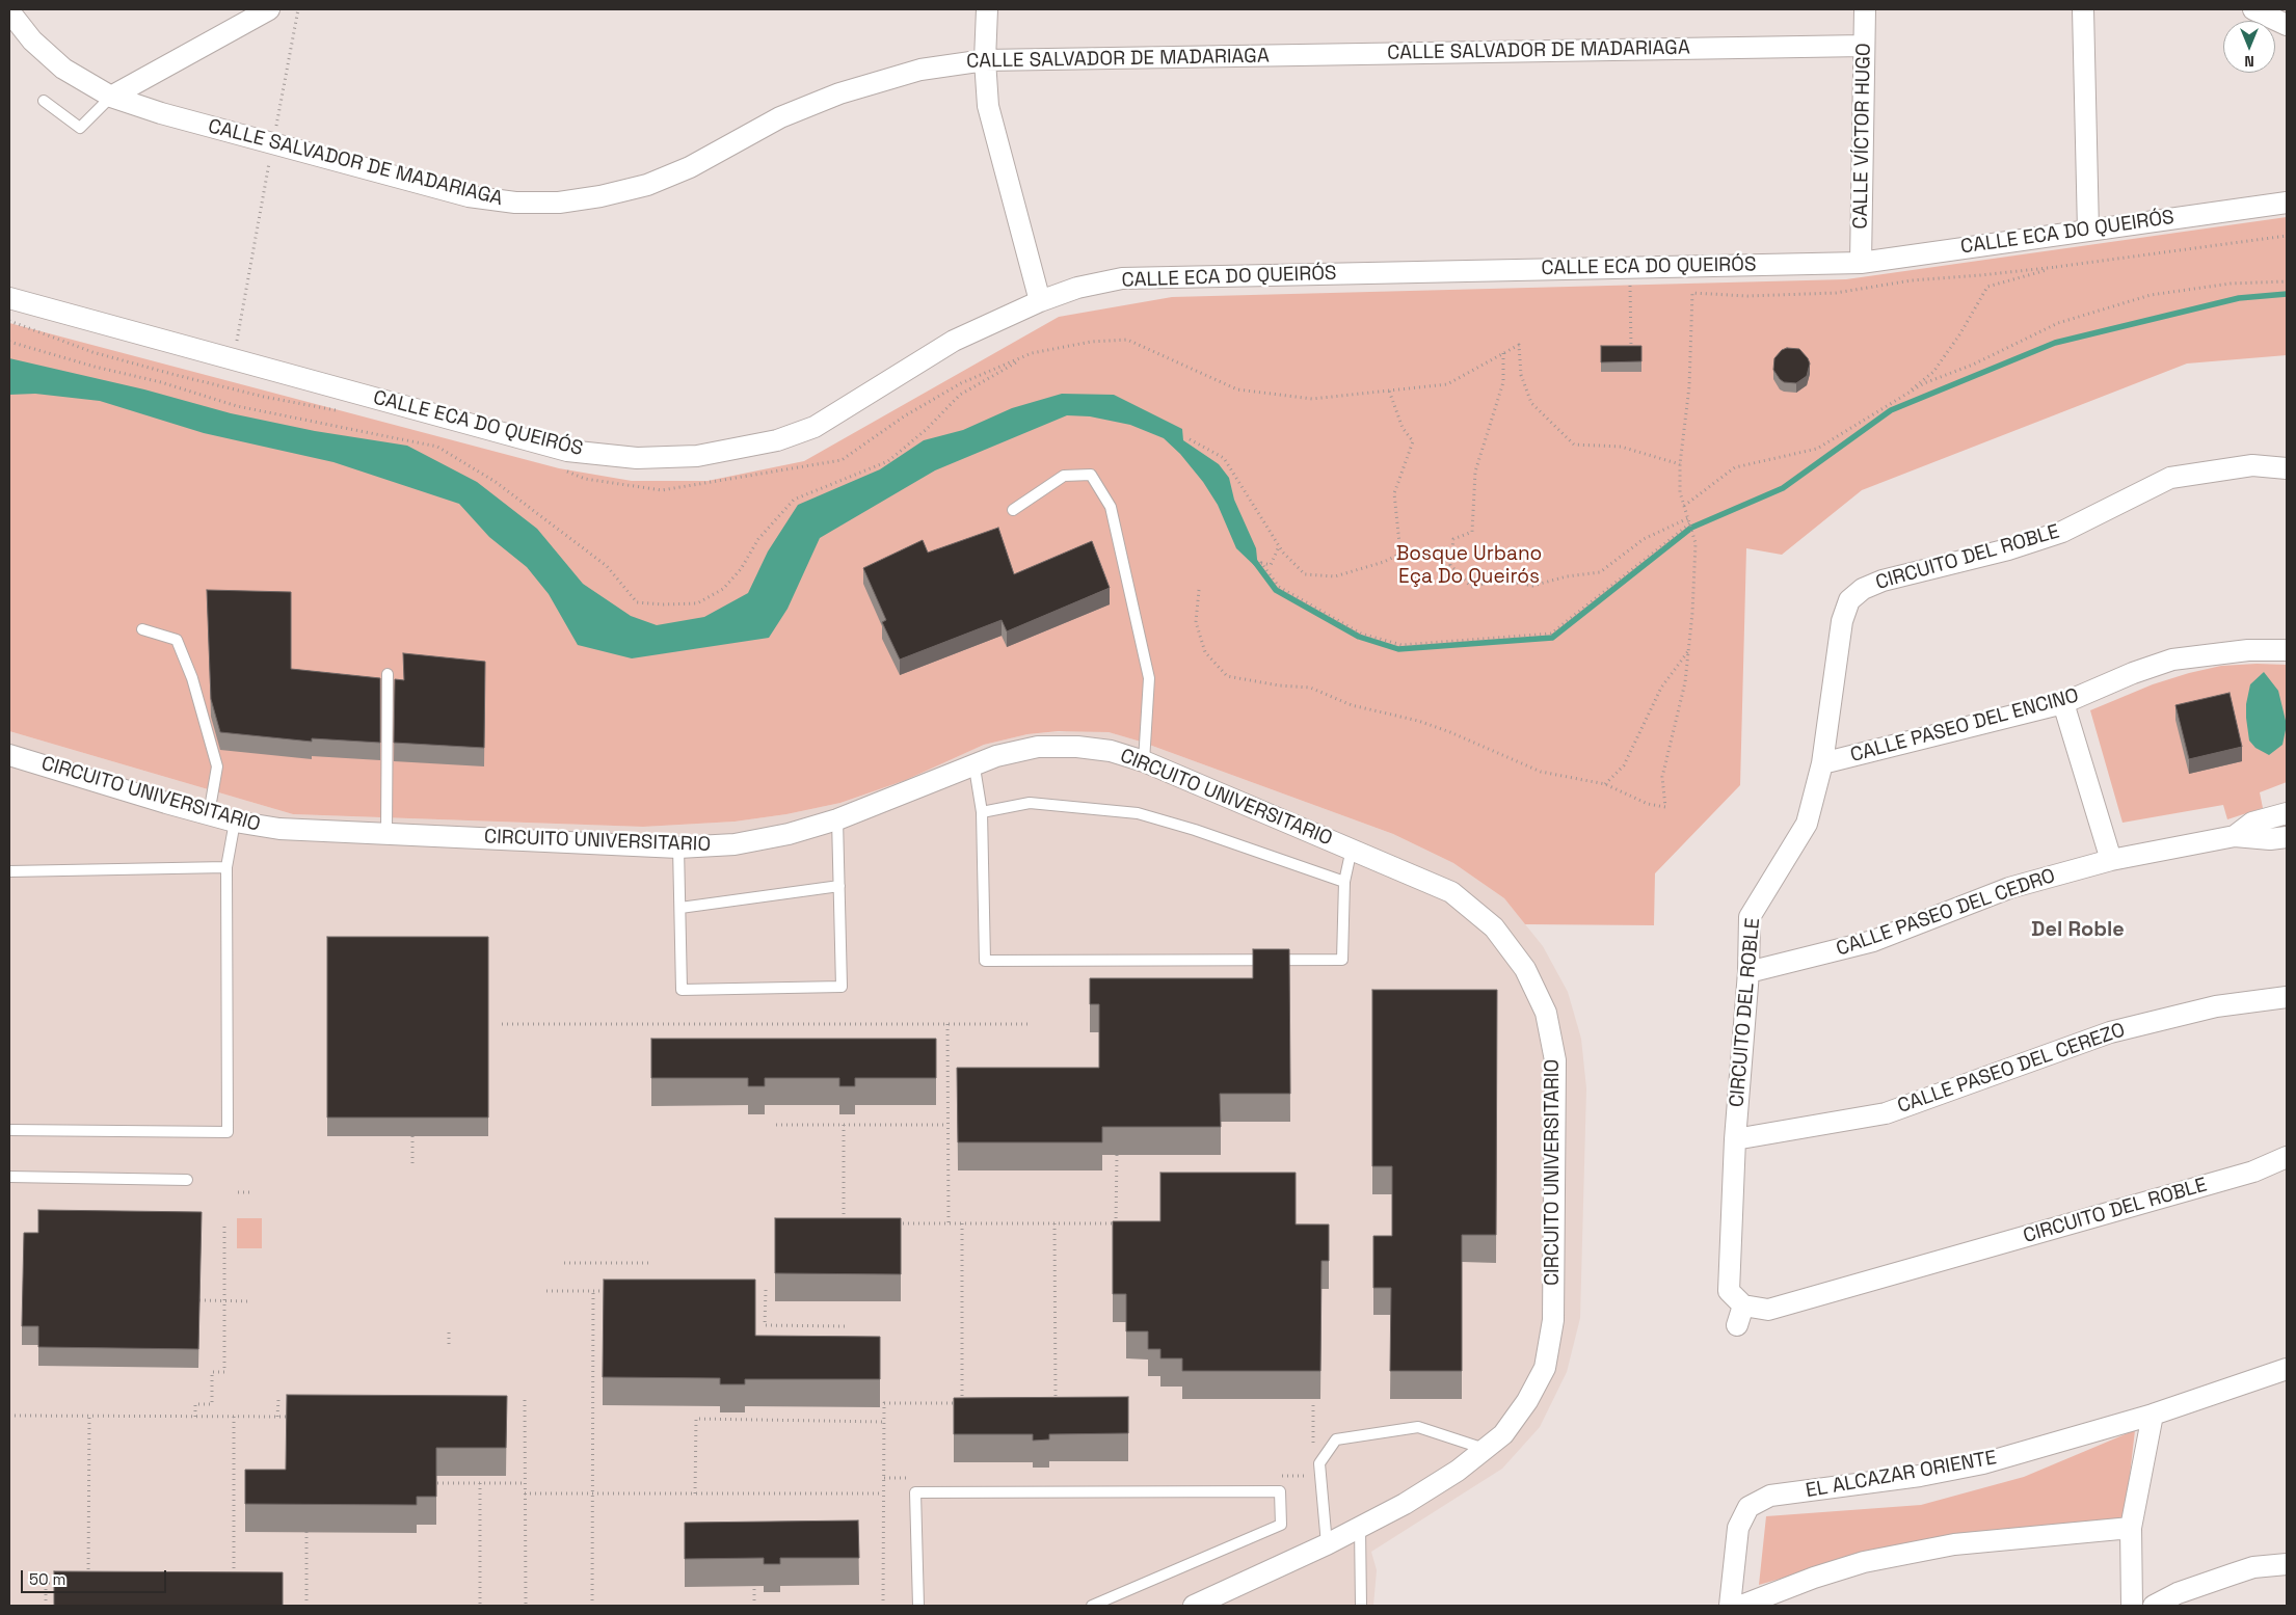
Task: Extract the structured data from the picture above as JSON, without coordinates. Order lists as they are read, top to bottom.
{
  "streets": {
    "street": [
      "CALLE SALVADOR DE MADARIAGA",
      "CALLE VÍCTOR HUGO",
      "CALLE ECA DO QUEIRÓS",
      "CIRCUITO DEL ROBLE",
      "CALLE PASEO DEL ENCINO",
      "CIRCUITO UNIVERSITARIO",
      "CALLE PASEO DEL CEDRO",
      "CALLE PASEO DEL CEREZO",
      "EL ALCAZAR ORIENTE"
    ]
  },
  "crossings": [
    ["CALLE SALVADOR DE MADARIAGA", "CALLE VÍCTOR HUGO"],
    ["CALLE VÍCTOR HUGO", "CALLE ECA DO QUEIRÓS"],
    ["CIRCUITO DEL ROBLE", "CALLE PASEO DEL ENCINO"],
    ["CIRCUITO DEL ROBLE", "CALLE PASEO DEL CEDRO"],
    ["CIRCUITO DEL ROBLE", "CALLE PASEO DEL CEREZO"]
  ],
  "districts": ["Del Roble"],
  "parks": ["Bosque Urbano Eça Do Queirós"],
  "scale_bar": "50 m",
  "north": "bottom"
}
